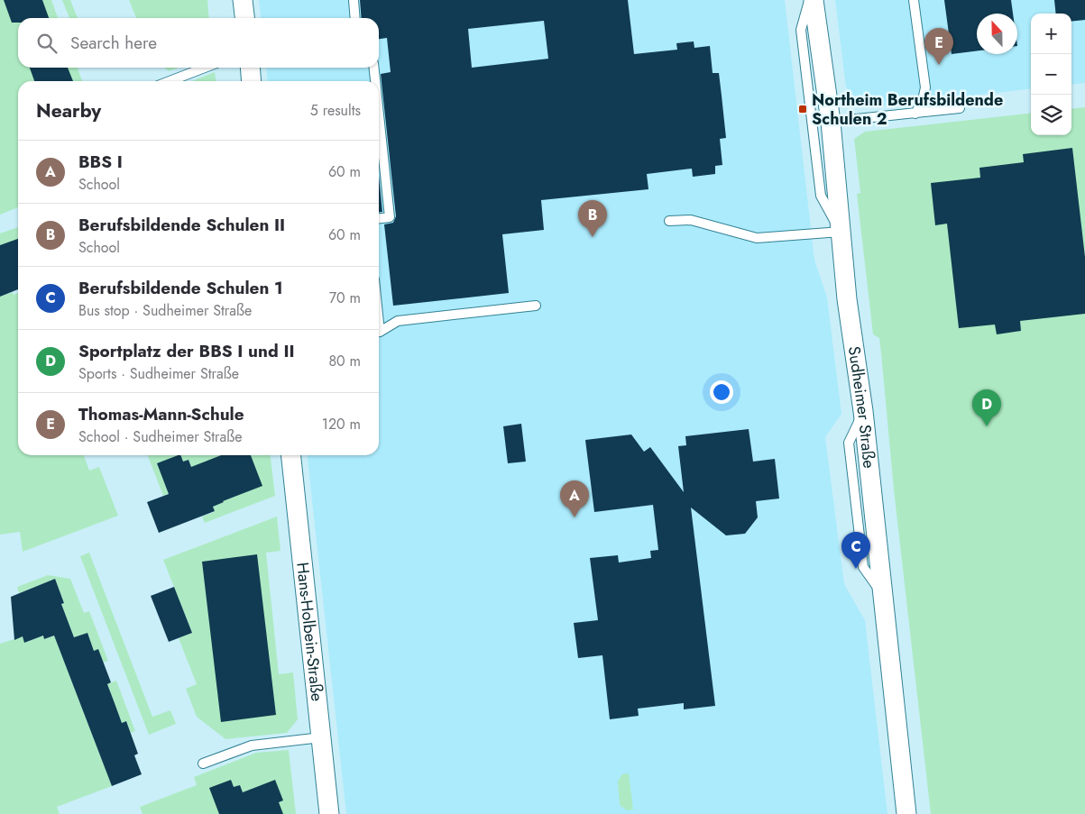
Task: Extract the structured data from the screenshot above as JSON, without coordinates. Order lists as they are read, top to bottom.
{
  "streets": {
    "street": ["Sudheimer Straße", "Hans-Holbein-Straße"]
  },
  "places": {
    "transit": ["Northeim Berufsbildende Schulen 2"]
  },
  "north": "top",
  "page": {
    "map_buttons": ["+", "−"],
    "search": "Search here",
    "pins": [
      "E",
      "B",
      "D",
      "A",
      "C"
    ],
    "heading": ["Nearby", "5 results"],
    "list": [
      {
        "mark": "A",
        "name": "BBS I",
        "note": "School",
        "value": "60 m"
      },
      {
        "mark": "B",
        "name": "Berufsbildende Schulen II",
        "note": "School",
        "value": "60 m"
      },
      {
        "mark": "C",
        "name": "Berufsbildende Schulen 1",
        "note": "Bus stop · Sudheimer Straße",
        "value": "70 m"
      },
      {
        "mark": "D",
        "name": "Sportplatz der BBS I und II",
        "note": "Sports · Sudheimer Straße",
        "value": "80 m"
      },
      {
        "mark": "E",
        "name": "Thomas-Mann-Schule",
        "note": "School · Sudheimer Straße",
        "value": "120 m"
      }
    ]
  }
}
